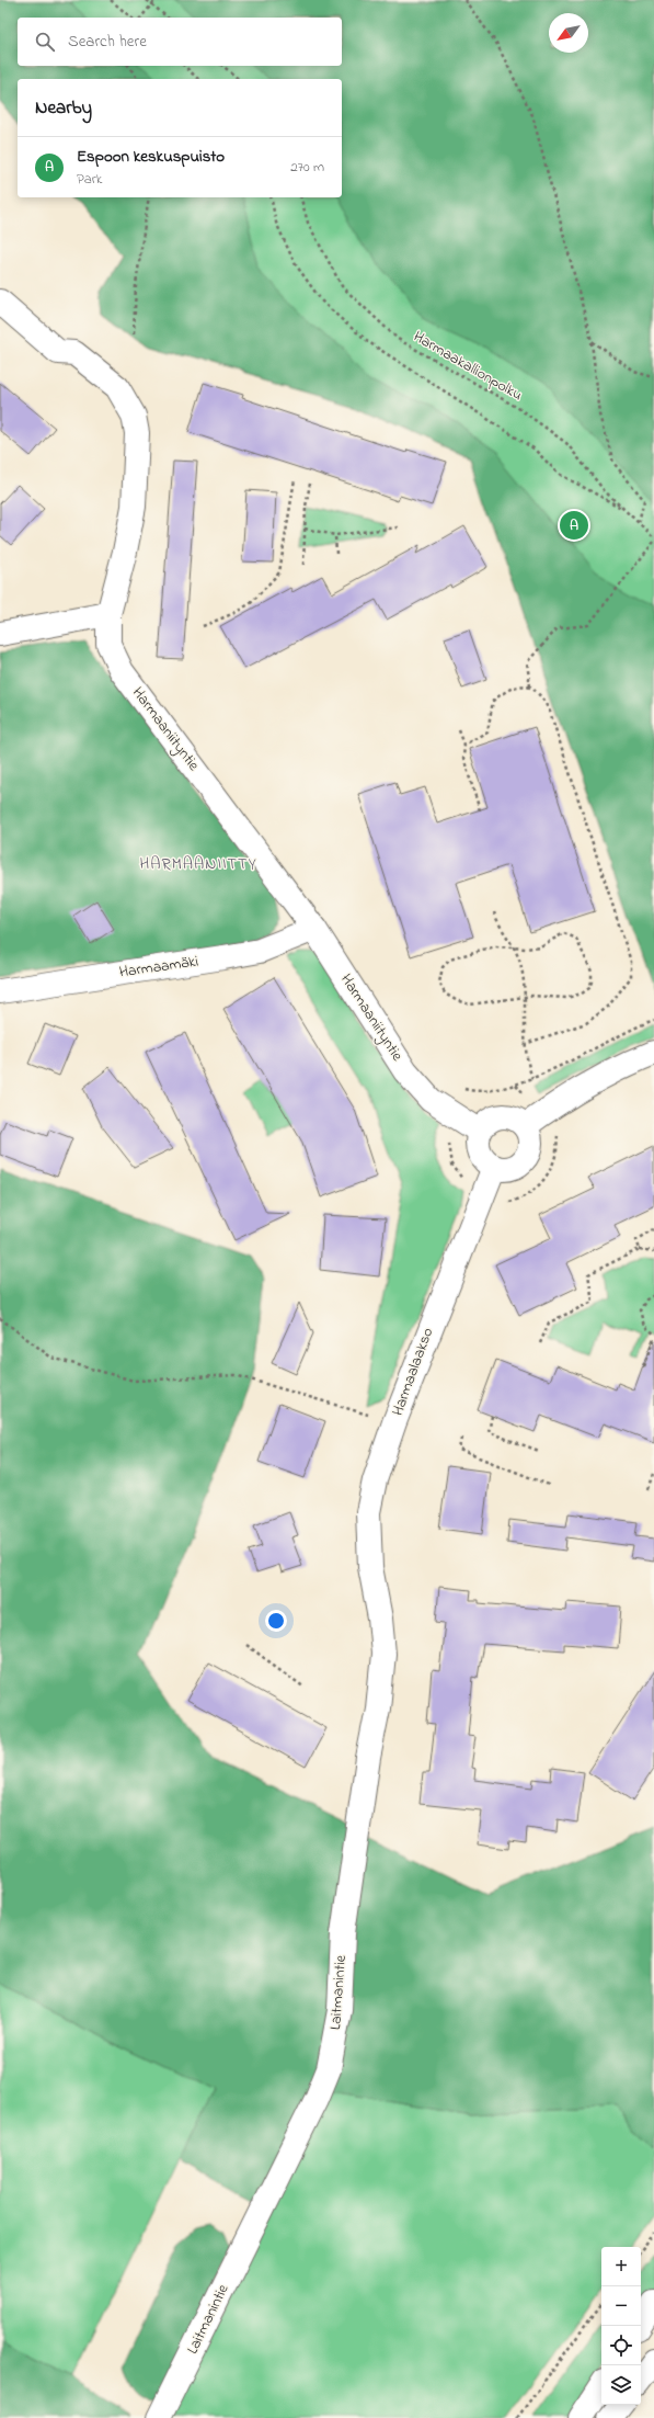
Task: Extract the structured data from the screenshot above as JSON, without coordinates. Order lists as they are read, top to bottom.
{
  "streets": {
    "street": [
      "Harmaaniityntie",
      "Harmaamäki",
      "Harmaalaakso",
      "Laitmanintie"
    ],
    "path": ["Harmaakallionpolku"]
  },
  "crossings": [
    ["Harmaaniityntie", "Harmaamäki"],
    ["Harmaaniityntie", "Harmaalaakso"],
    ["Harmaalaakso", "Laitmanintie"]
  ],
  "districts": ["HARMAANIITTY"],
  "north": "bottom left",
  "page": {
    "search": "Search here",
    "heading": "Nearby",
    "list": [
      {
        "mark": "A",
        "name": "Espoon keskuspuisto",
        "note": "Park",
        "value": "270 m"
      }
    ],
    "pins": "A",
    "map_buttons": ["+", "−"]
  }
}
